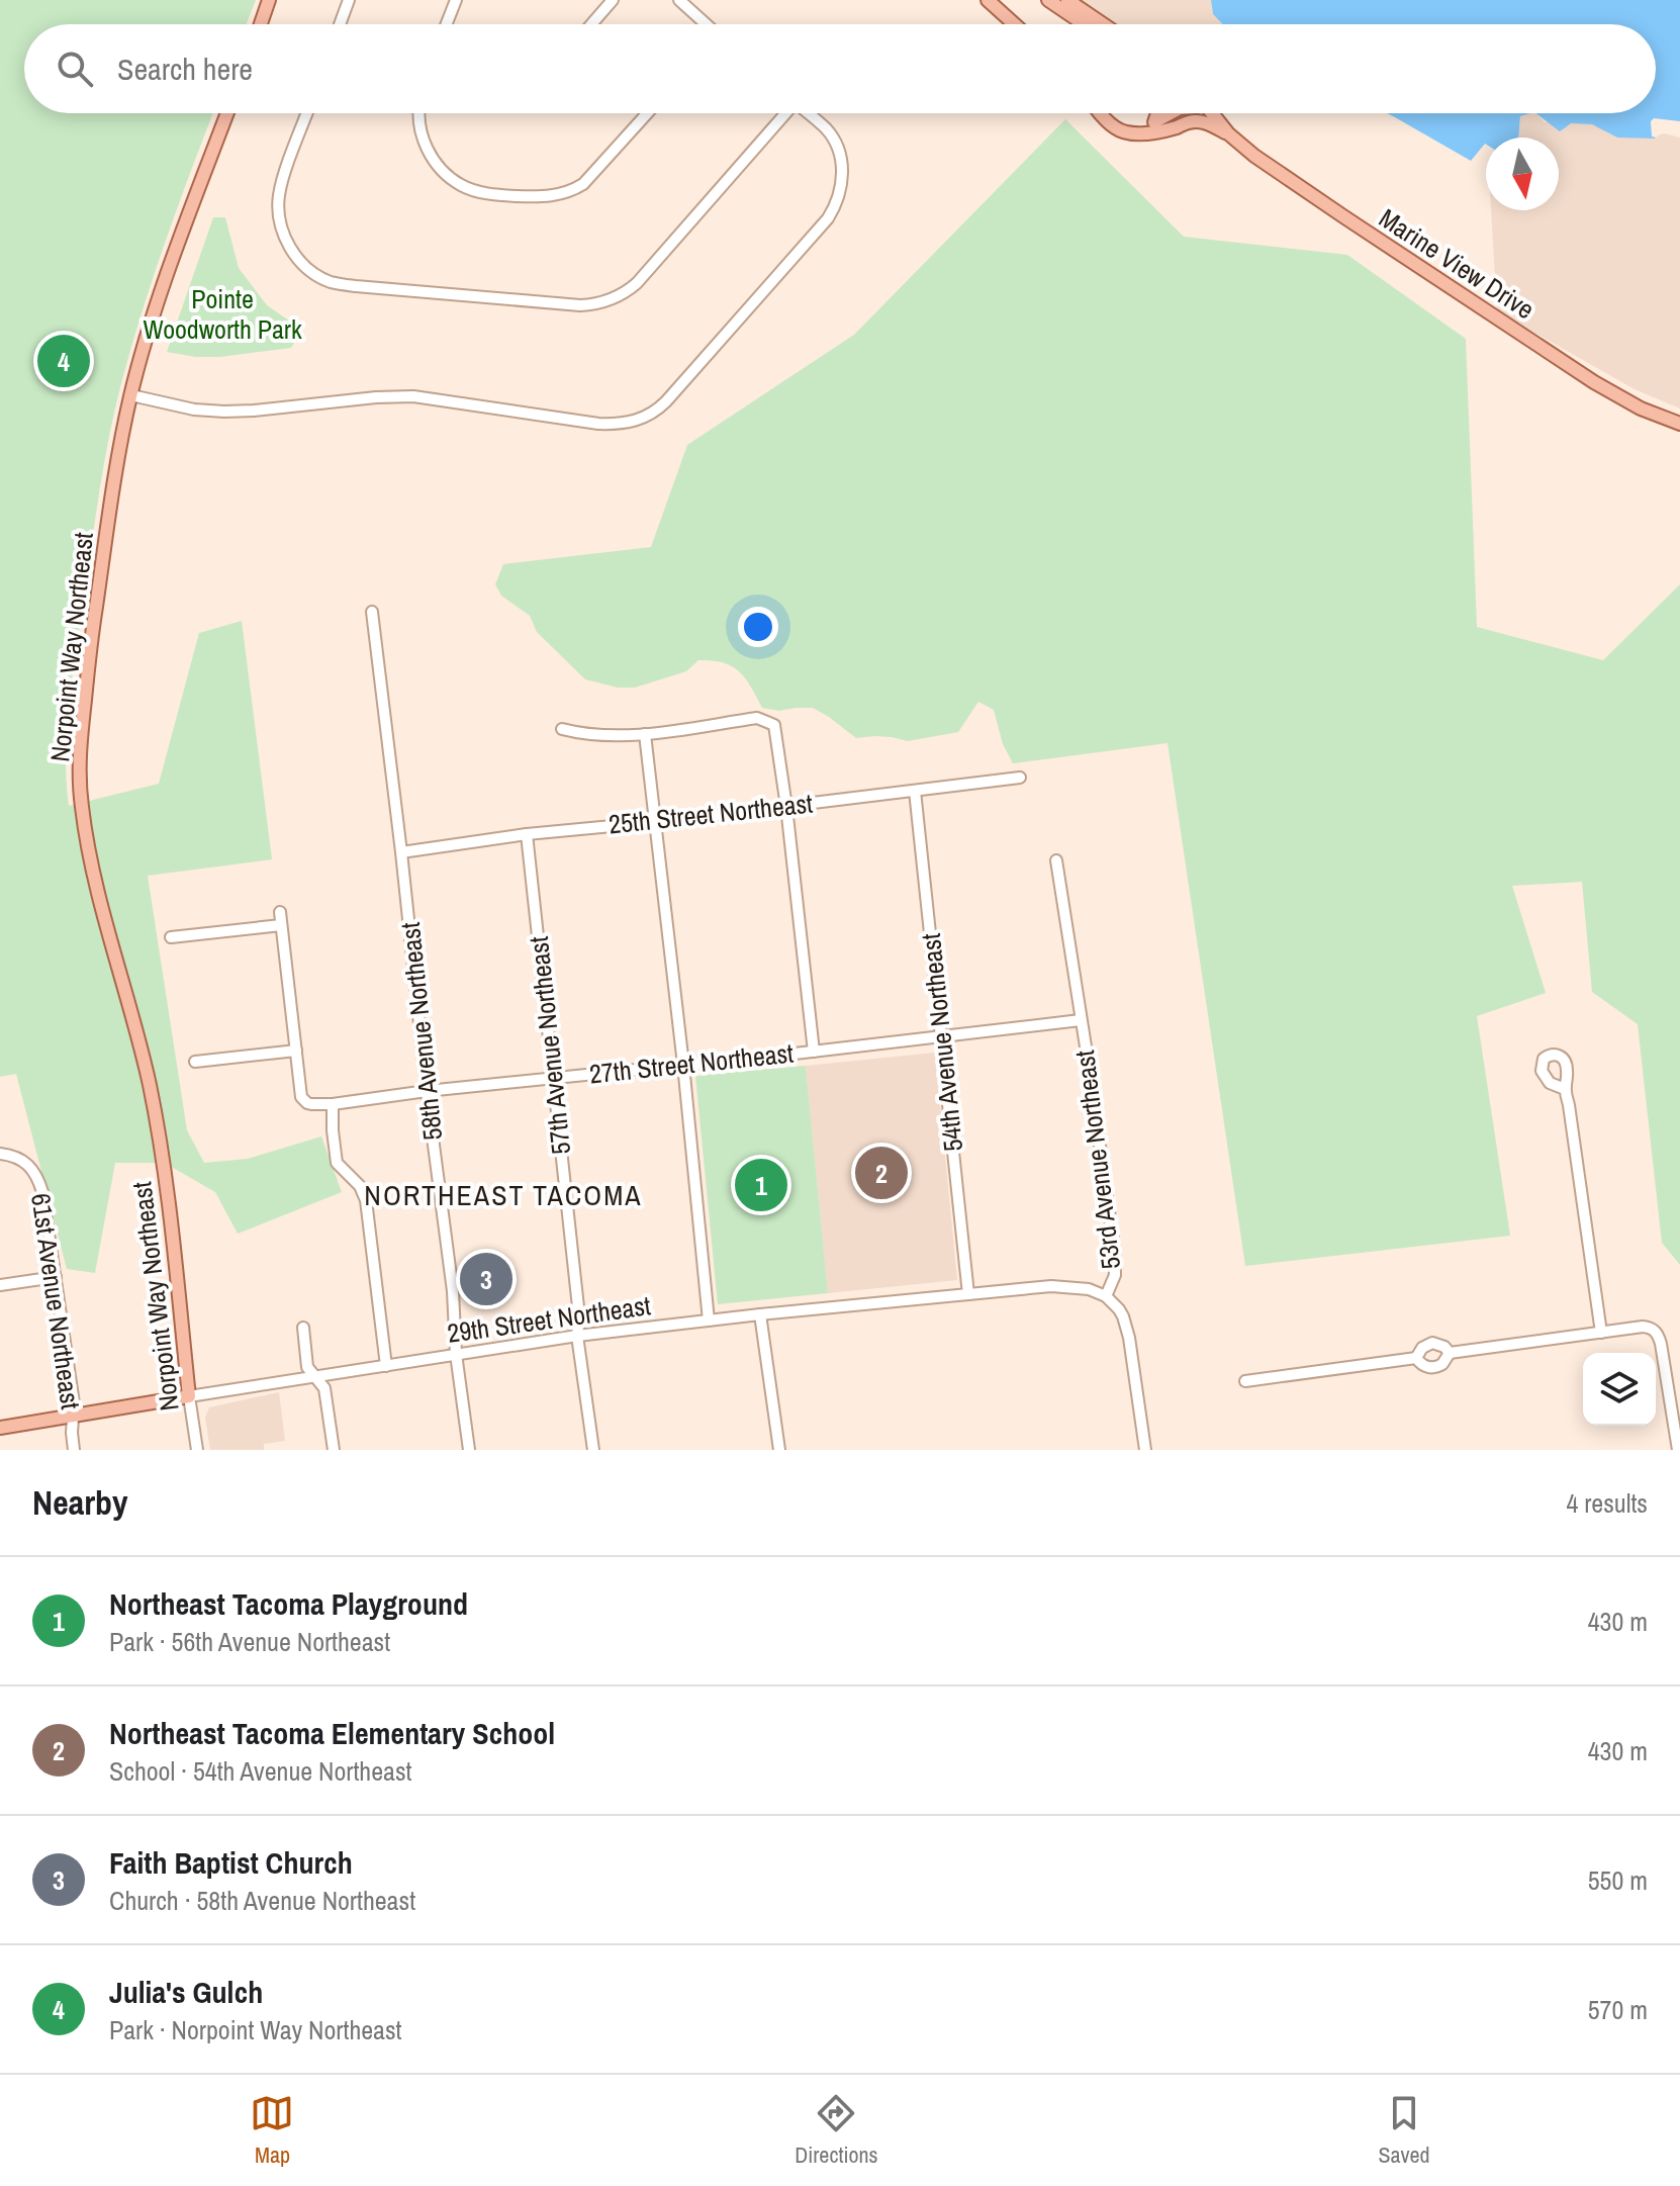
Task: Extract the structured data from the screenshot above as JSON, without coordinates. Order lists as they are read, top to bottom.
{
  "streets": {
    "main road": ["Marine View Drive", "Norpoint Way Northeast", "29th Street Northeast"],
    "street": [
      "25th Street Northeast",
      "58th Avenue Northeast",
      "54th Avenue Northeast",
      "57th Avenue Northeast",
      "27th Street Northeast",
      "53rd Avenue Northeast",
      "61st Avenue Northeast"
    ]
  },
  "crossings": [
    ["Norpoint Way Northeast", "29th Street Northeast"],
    ["25th Street Northeast", "58th Avenue Northeast"],
    ["25th Street Northeast", "54th Avenue Northeast"],
    ["25th Street Northeast", "57th Avenue Northeast"],
    ["58th Avenue Northeast", "27th Street Northeast"],
    ["58th Avenue Northeast", "29th Street Northeast"],
    ["54th Avenue Northeast", "27th Street Northeast"],
    ["54th Avenue Northeast", "29th Street Northeast"],
    ["57th Avenue Northeast", "27th Street Northeast"],
    ["57th Avenue Northeast", "29th Street Northeast"],
    ["27th Street Northeast", "53rd Avenue Northeast"],
    ["53rd Avenue Northeast", "29th Street Northeast"],
    ["61st Avenue Northeast", "29th Street Northeast"]
  ],
  "districts": ["NORTHEAST TACOMA"],
  "parks": ["Pointe Woodworth Park"],
  "north": "bottom",
  "page": {
    "search": "Search here",
    "pins": [
      "4",
      "2",
      "1",
      "3"
    ],
    "heading": ["Nearby", "4 results"],
    "list": [
      {
        "mark": "1",
        "name": "Northeast Tacoma Playground",
        "note": "Park · 56th Avenue Northeast",
        "value": "430 m"
      },
      {
        "mark": "2",
        "name": "Northeast Tacoma Elementary School",
        "note": "School · 54th Avenue Northeast",
        "value": "430 m"
      },
      {
        "mark": "3",
        "name": "Faith Baptist Church",
        "note": "Church · 58th Avenue Northeast",
        "value": "550 m"
      },
      {
        "mark": "4",
        "name": "Julia's Gulch",
        "note": "Park · Norpoint Way Northeast",
        "value": "570 m"
      }
    ],
    "nav": ["Map", "Directions", "Saved"]
  }
}
